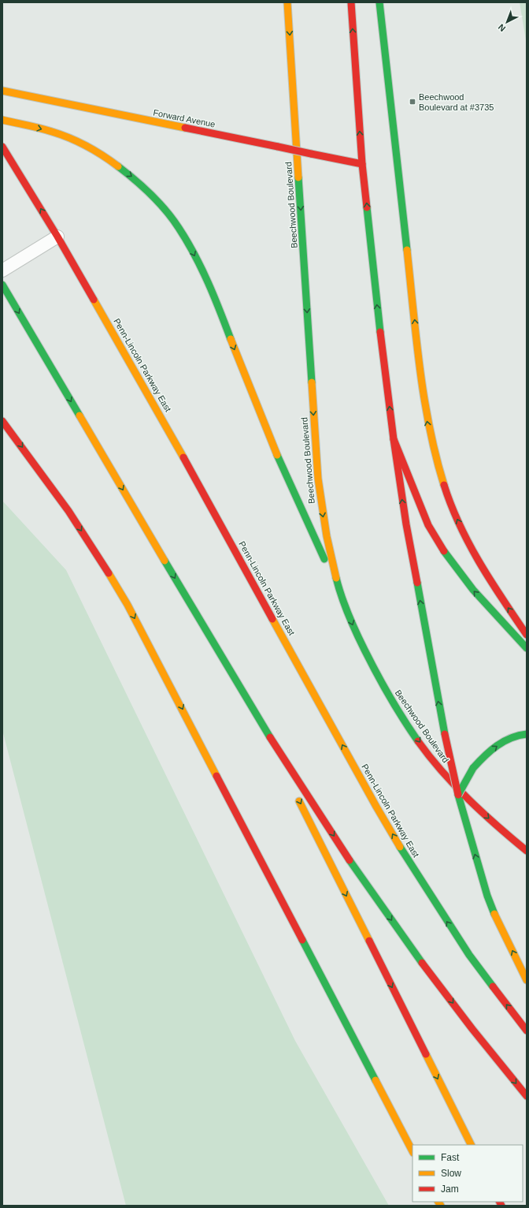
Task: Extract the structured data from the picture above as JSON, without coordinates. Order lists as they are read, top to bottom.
{
  "streets": {
    "main road": ["Forward Avenue", "Beechwood Boulevard", "Penn-Lincoln Parkway East"]
  },
  "places": {
    "transit": ["Beechwood Boulevard at #3735"]
  },
  "legend": ["Fast", "Slow", "Jam"],
  "north": "bottom left"
}
